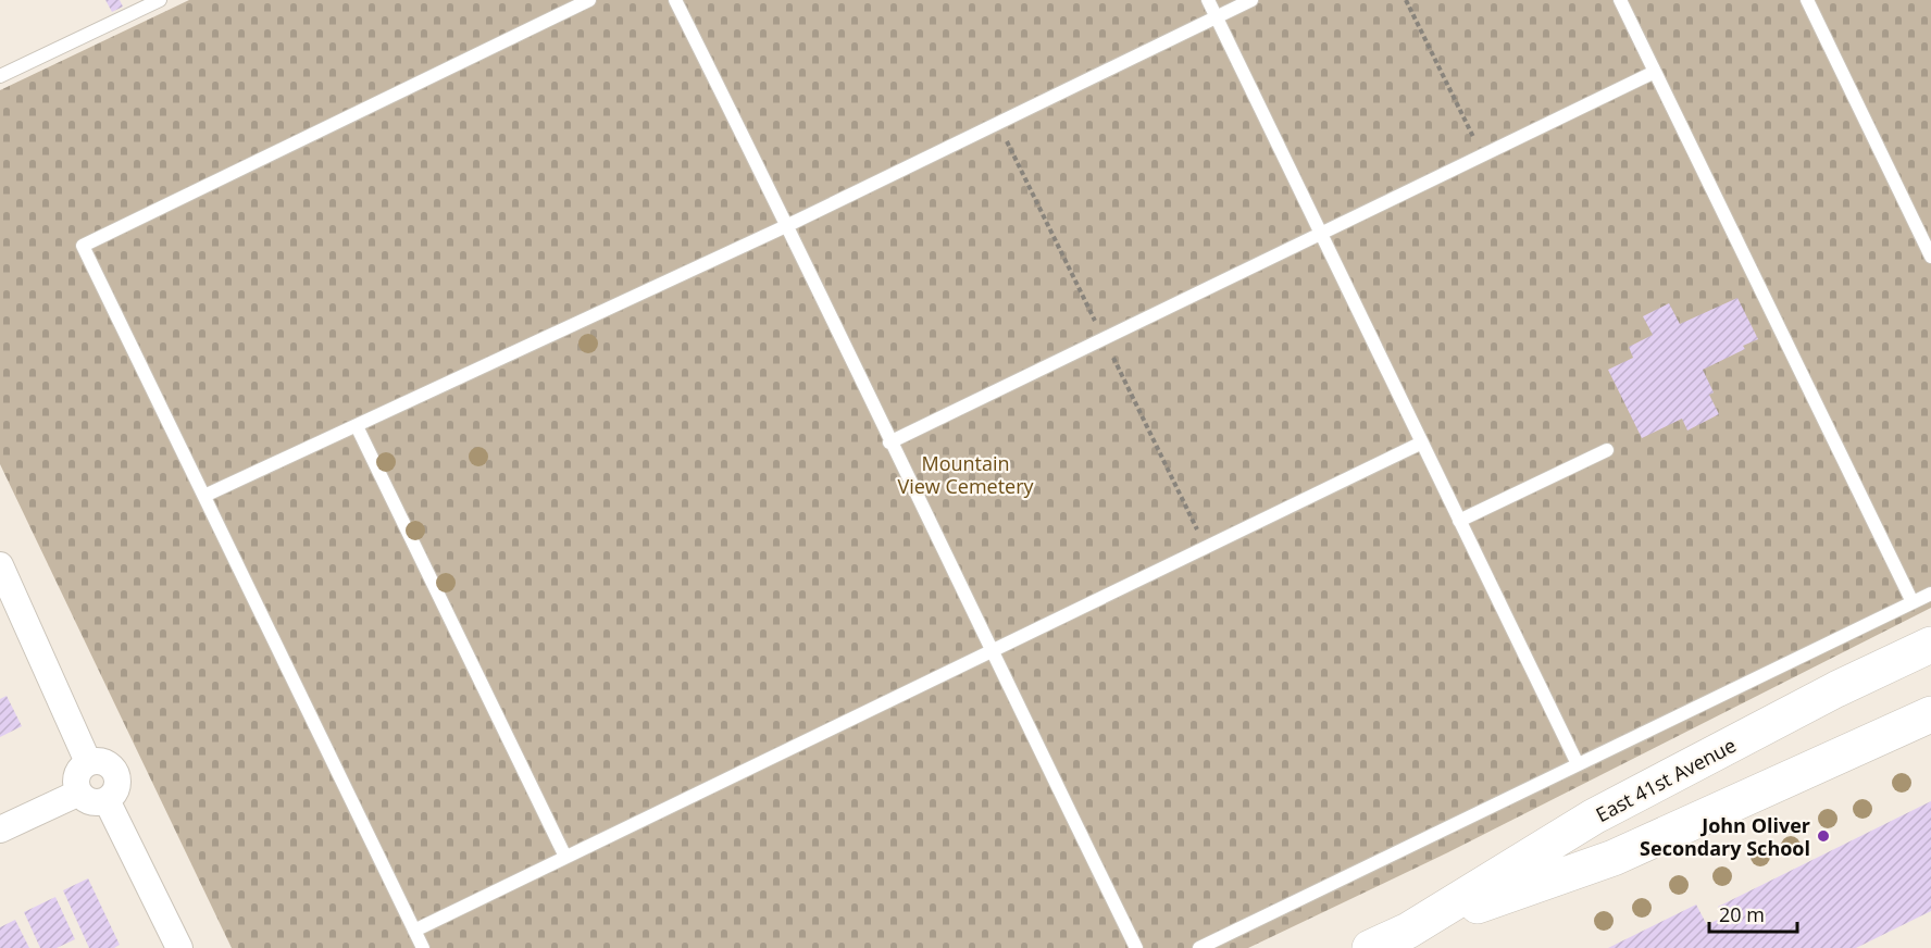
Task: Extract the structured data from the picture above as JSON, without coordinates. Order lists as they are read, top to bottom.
{
  "streets": {
    "main road": ["East 41st Avenue"]
  },
  "parks": ["Mountain View Cemetery"],
  "places": ["John Oliver Secondary School"],
  "scale_bar": "20 m"
}
